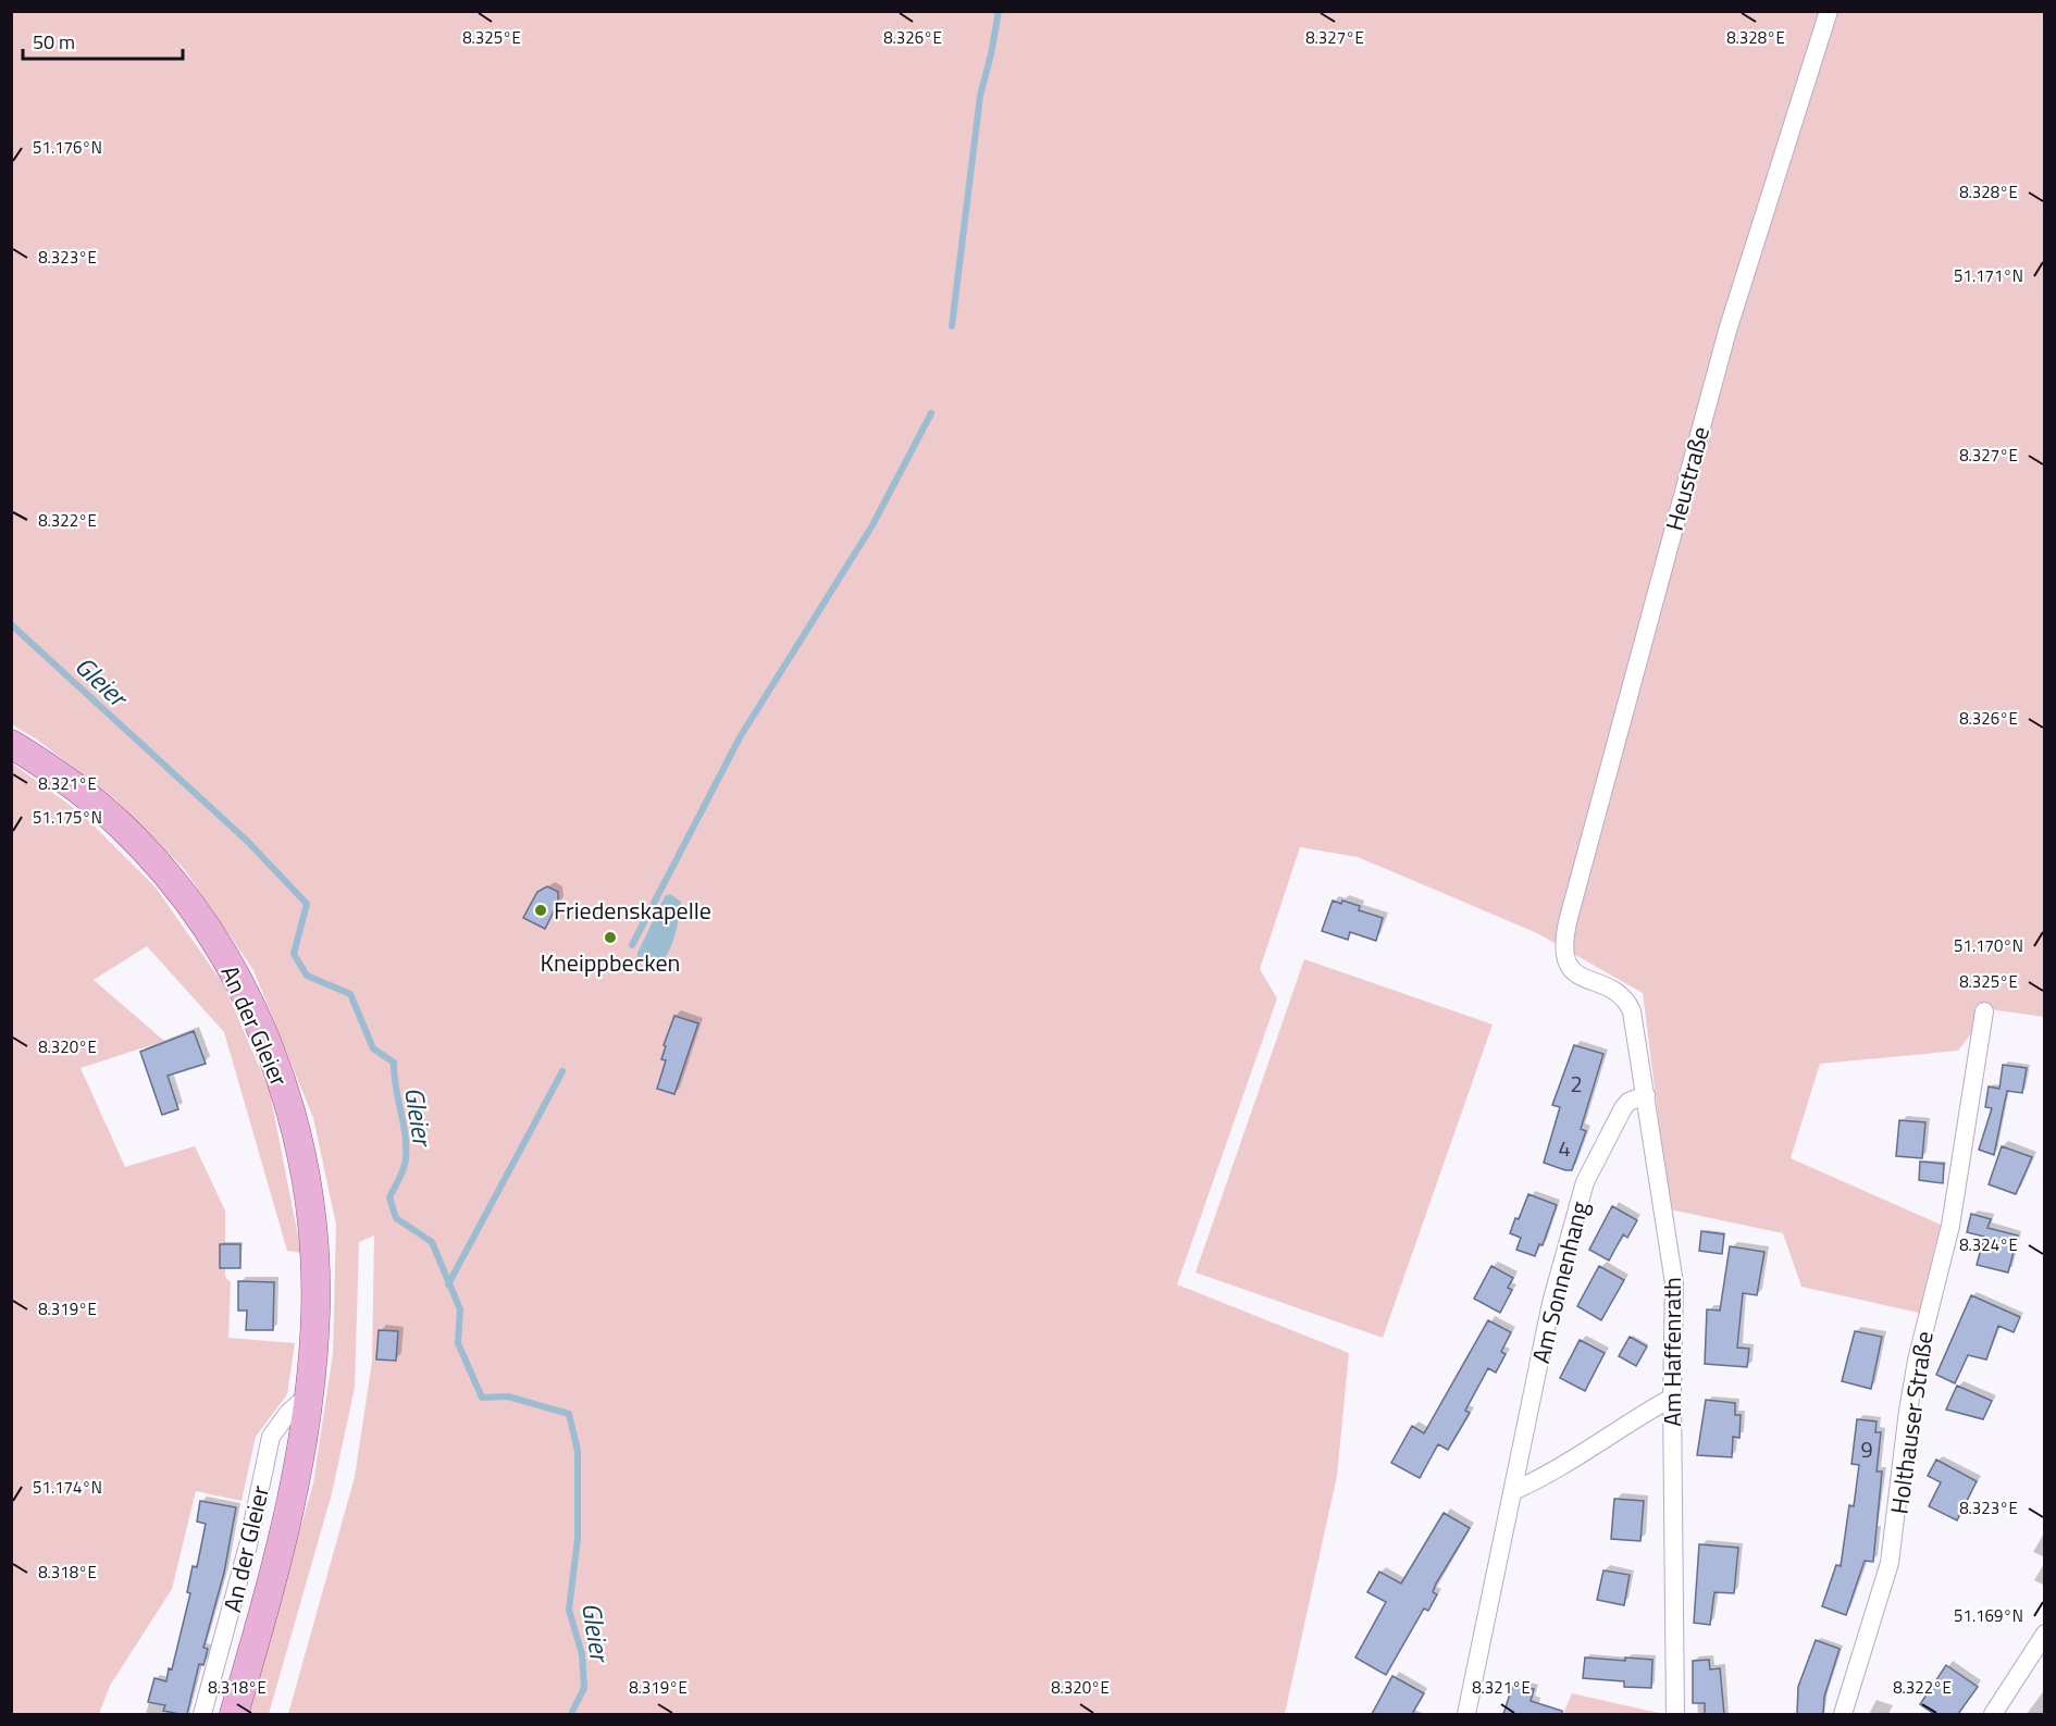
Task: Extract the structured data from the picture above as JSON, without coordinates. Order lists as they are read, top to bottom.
{
  "streets": {
    "main road": ["An der Gleier"],
    "street": [
      "Heustraße",
      "Am Sonnenhang",
      "Am Haffenrath",
      "Holthauser Straße"
    ]
  },
  "crossings": [
    ["Heustraße", "Am Haffenrath"],
    ["Am Sonnenhang", "Am Haffenrath"]
  ],
  "water": ["Gleier"],
  "places": ["Friedenskapelle", "Kneippbecken"],
  "house_numbers": ["2", "4", "9"],
  "scale_bar": "50 m",
  "coordinates": [
    "8.325°E",
    "8.326°E",
    "8.327°E",
    "8.328°E",
    "51.176°N",
    "8.323°E",
    "51.171°N",
    "8.322°E",
    "8.321°E",
    "51.175°N",
    "51.170°N",
    "8.320°E",
    "8.324°E",
    "8.319°E",
    "51.174°N",
    "8.318°E",
    "51.169°N"
  ]
}
